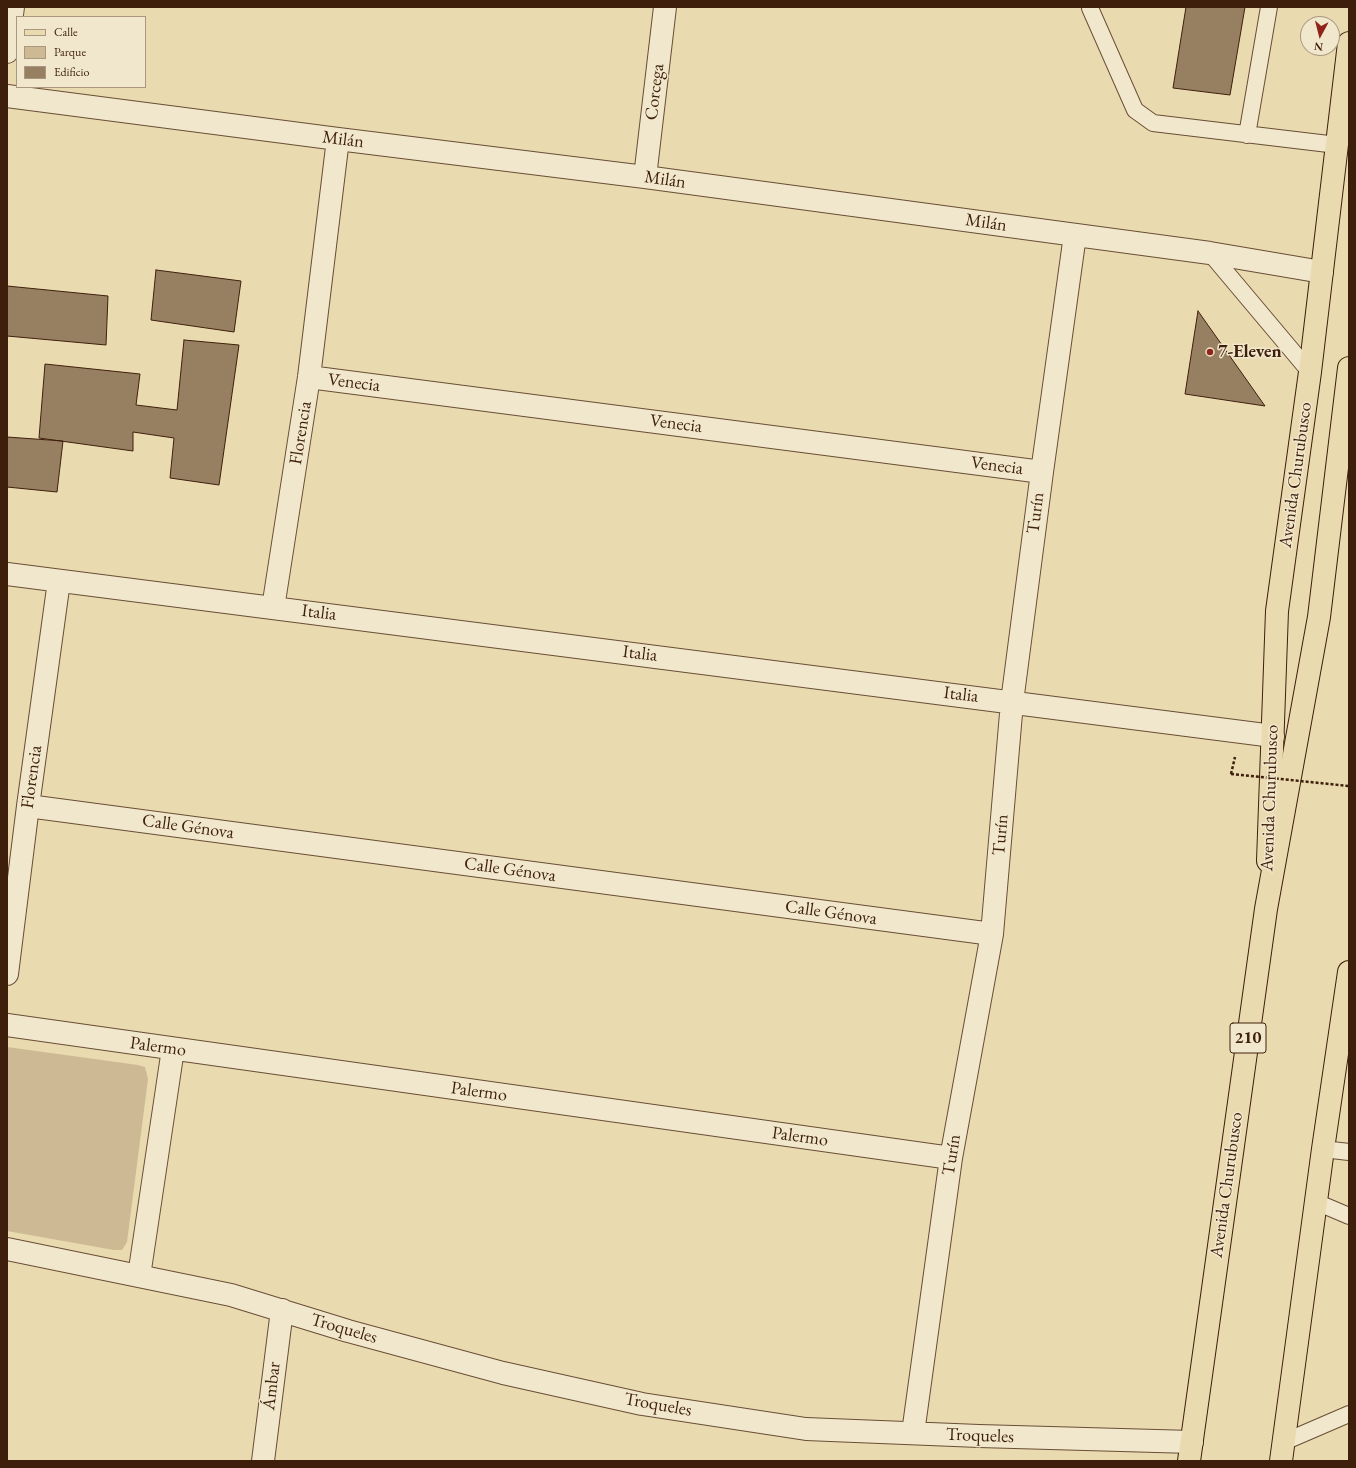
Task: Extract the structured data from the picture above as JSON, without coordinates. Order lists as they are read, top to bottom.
{
  "streets": {
    "main road": ["Avenida Churubusco", "210"],
    "street": [
      "Corcega",
      "Milán",
      "Venecia",
      "Florencia",
      "Turín",
      "Italia",
      "Calle Génova",
      "Palermo",
      "Troqueles",
      "Ámbar"
    ]
  },
  "crossings": [
    ["Corcega", "Milán"],
    ["Milán", "Florencia"],
    ["Milán", "Avenida Churubusco"],
    ["Milán", "Turín"],
    ["Venecia", "Florencia"],
    ["Venecia", "Turín"],
    ["Florencia", "Italia"],
    ["Florencia", "Calle Génova"],
    ["Avenida Churubusco", "Italia"],
    ["Avenida Churubusco", "Troqueles"],
    ["Turín", "Italia"],
    ["Turín", "Calle Génova"],
    ["Turín", "Palermo"],
    ["Turín", "Troqueles"],
    ["Troqueles", "Ámbar"]
  ],
  "places": ["7-Eleven"],
  "legend": ["Calle", "Parque", "Edificio"],
  "north": "bottom"
}
